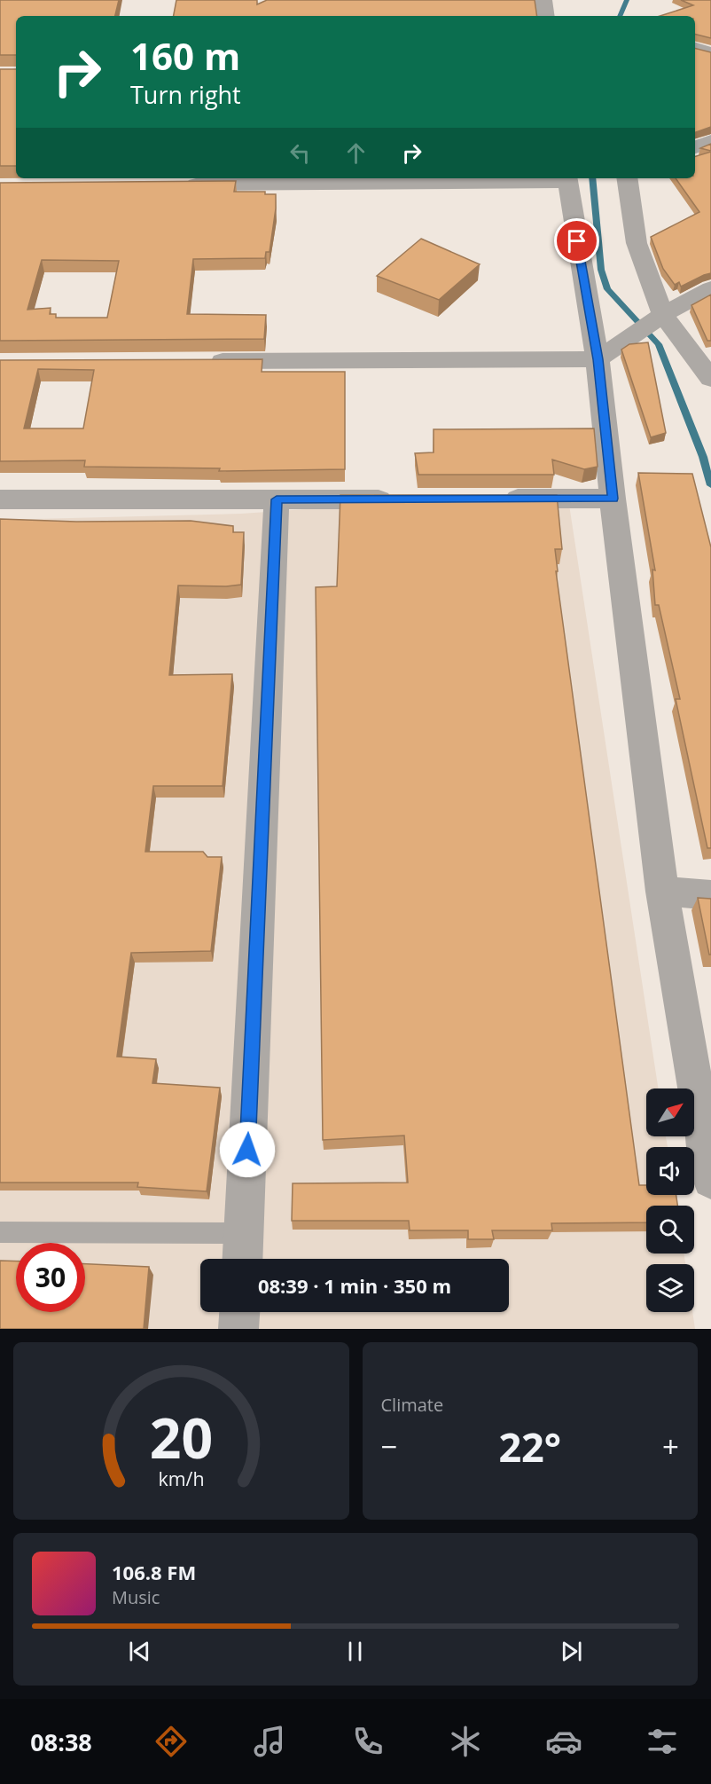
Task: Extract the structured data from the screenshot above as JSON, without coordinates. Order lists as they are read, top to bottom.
{
  "north": "top right",
  "page": {
    "turn": ["160 m", "Turn right"],
    "limit": "30",
    "trip": "08:39 · 1 min · 350 m",
    "tile": "Climate",
    "heat": ["−", "22°", "+"],
    "song": ["106.8 FM", "Music"],
    "tabs": "08:38",
    "gauge": ["20", "km/h"]
  }
}
